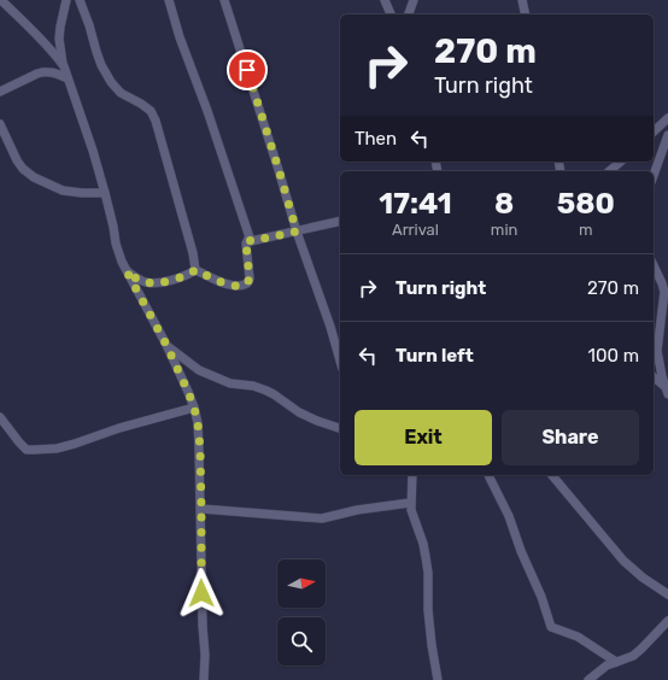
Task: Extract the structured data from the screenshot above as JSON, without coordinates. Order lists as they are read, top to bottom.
{
  "north": "right",
  "page": {
    "turn": ["270 m", "Turn right"],
    "then": "Then",
    "eta": [
      "17:41",
      "Arrival",
      "8",
      "min",
      "580",
      "m"
    ],
    "list": [
      {
        "name": "Turn right",
        "value": "270 m"
      },
      {
        "name": "Turn left",
        "value": "100 m"
      }
    ],
    "buttons": ["Exit", "Share"]
  }
}
